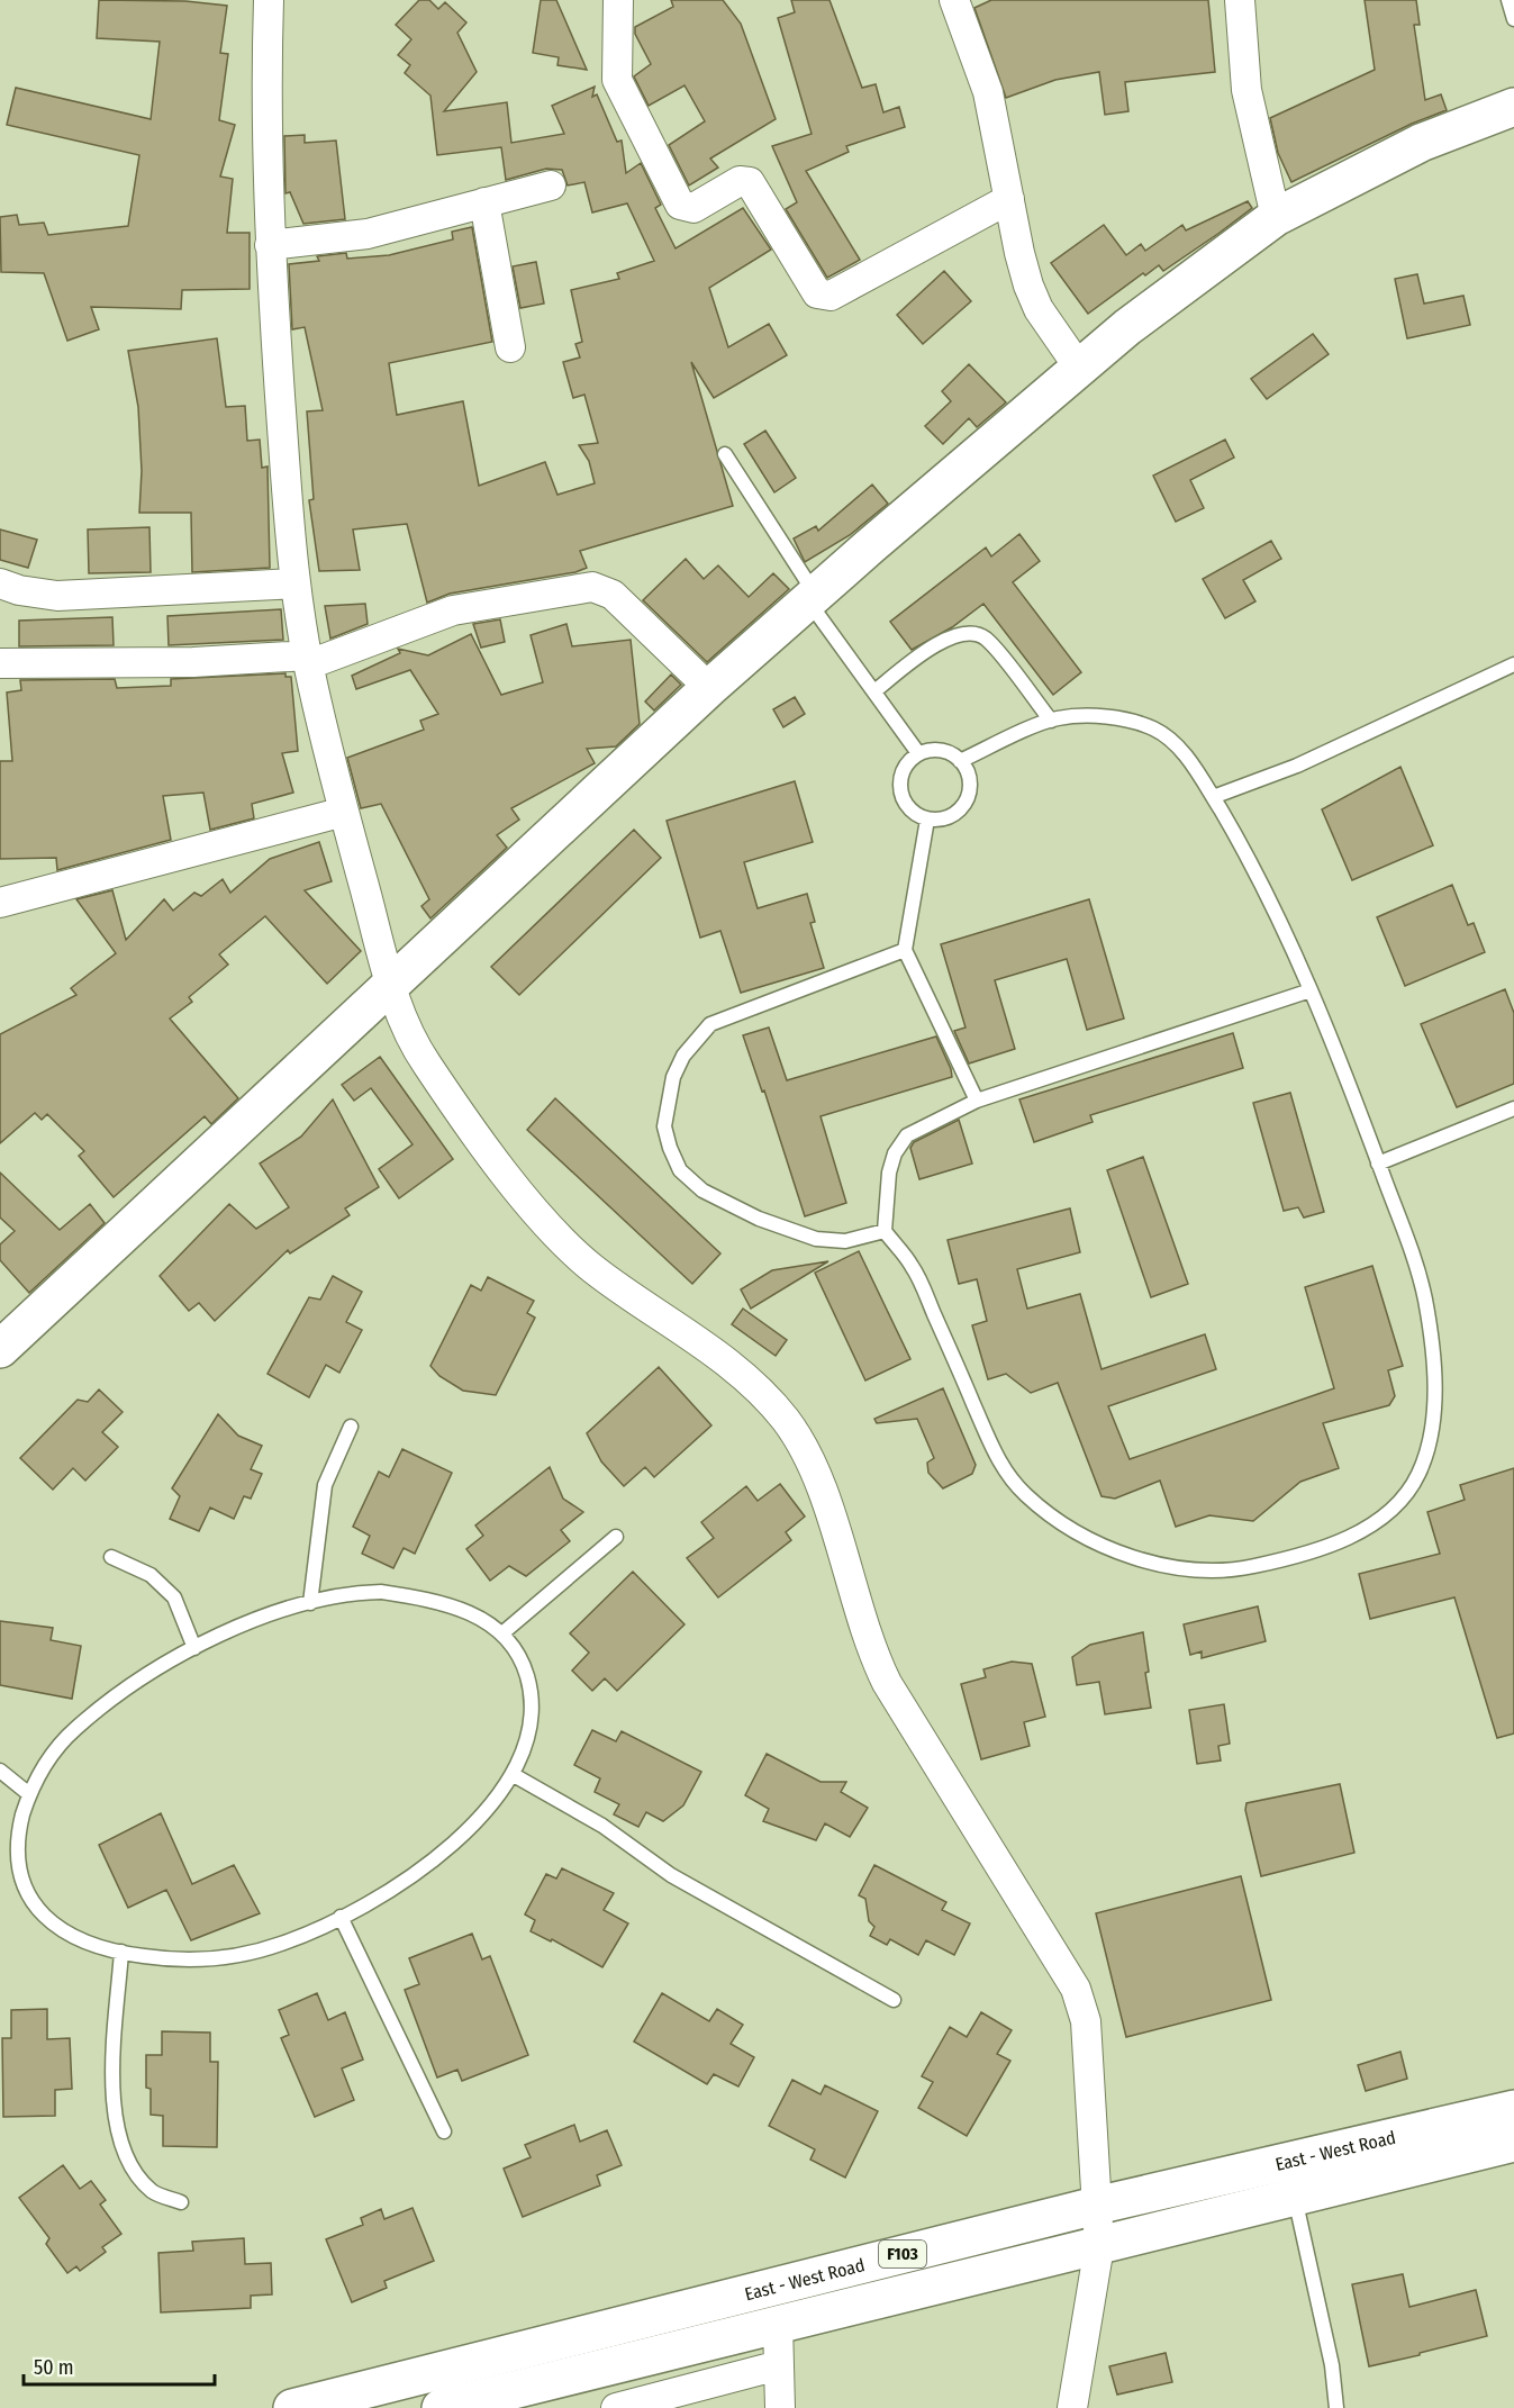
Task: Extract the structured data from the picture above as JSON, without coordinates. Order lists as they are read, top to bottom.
{
  "streets": {
    "main road": ["East - West Road", "F103"]
  },
  "scale_bar": "50 m"
}
